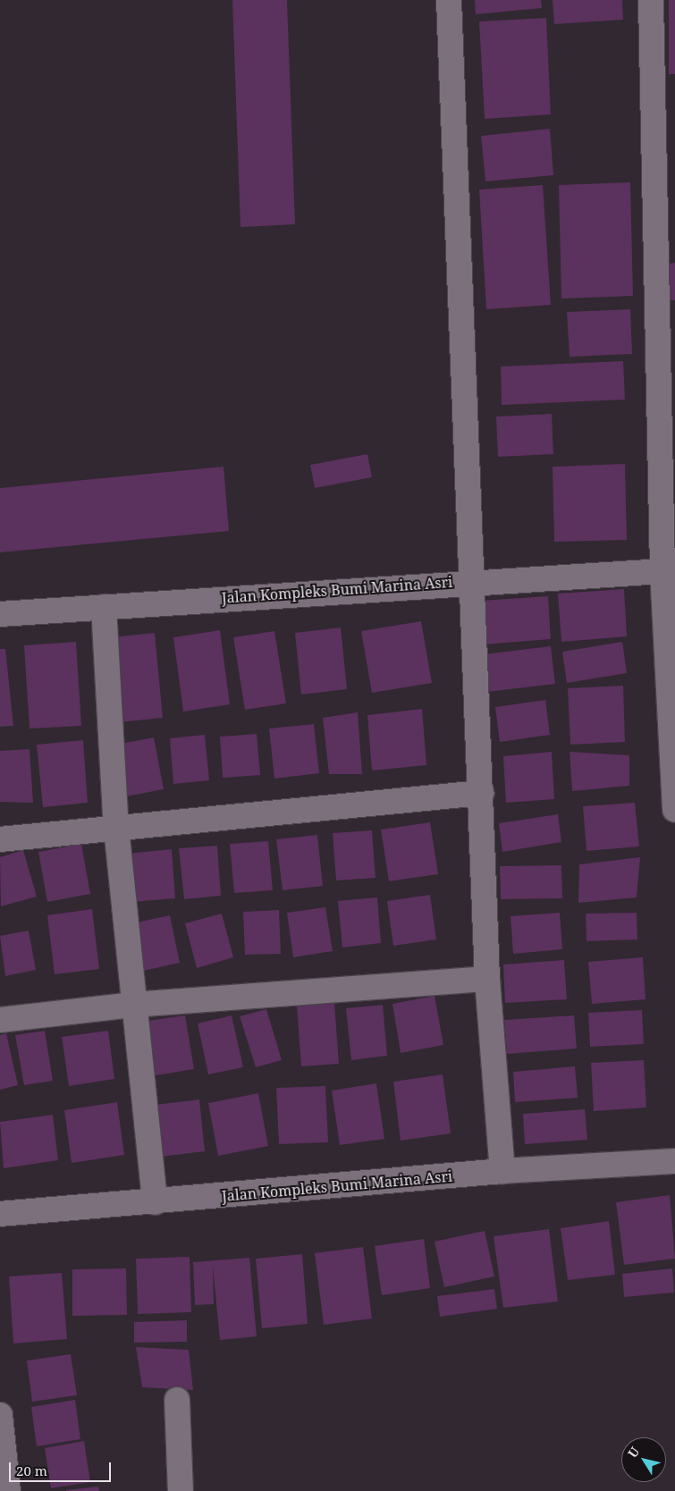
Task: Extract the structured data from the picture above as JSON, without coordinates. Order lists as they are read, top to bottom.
{
  "streets": {
    "street": ["Jalan Kompleks Bumi Marina Asri"]
  },
  "scale_bar": "20 m",
  "north": "top left"
}
